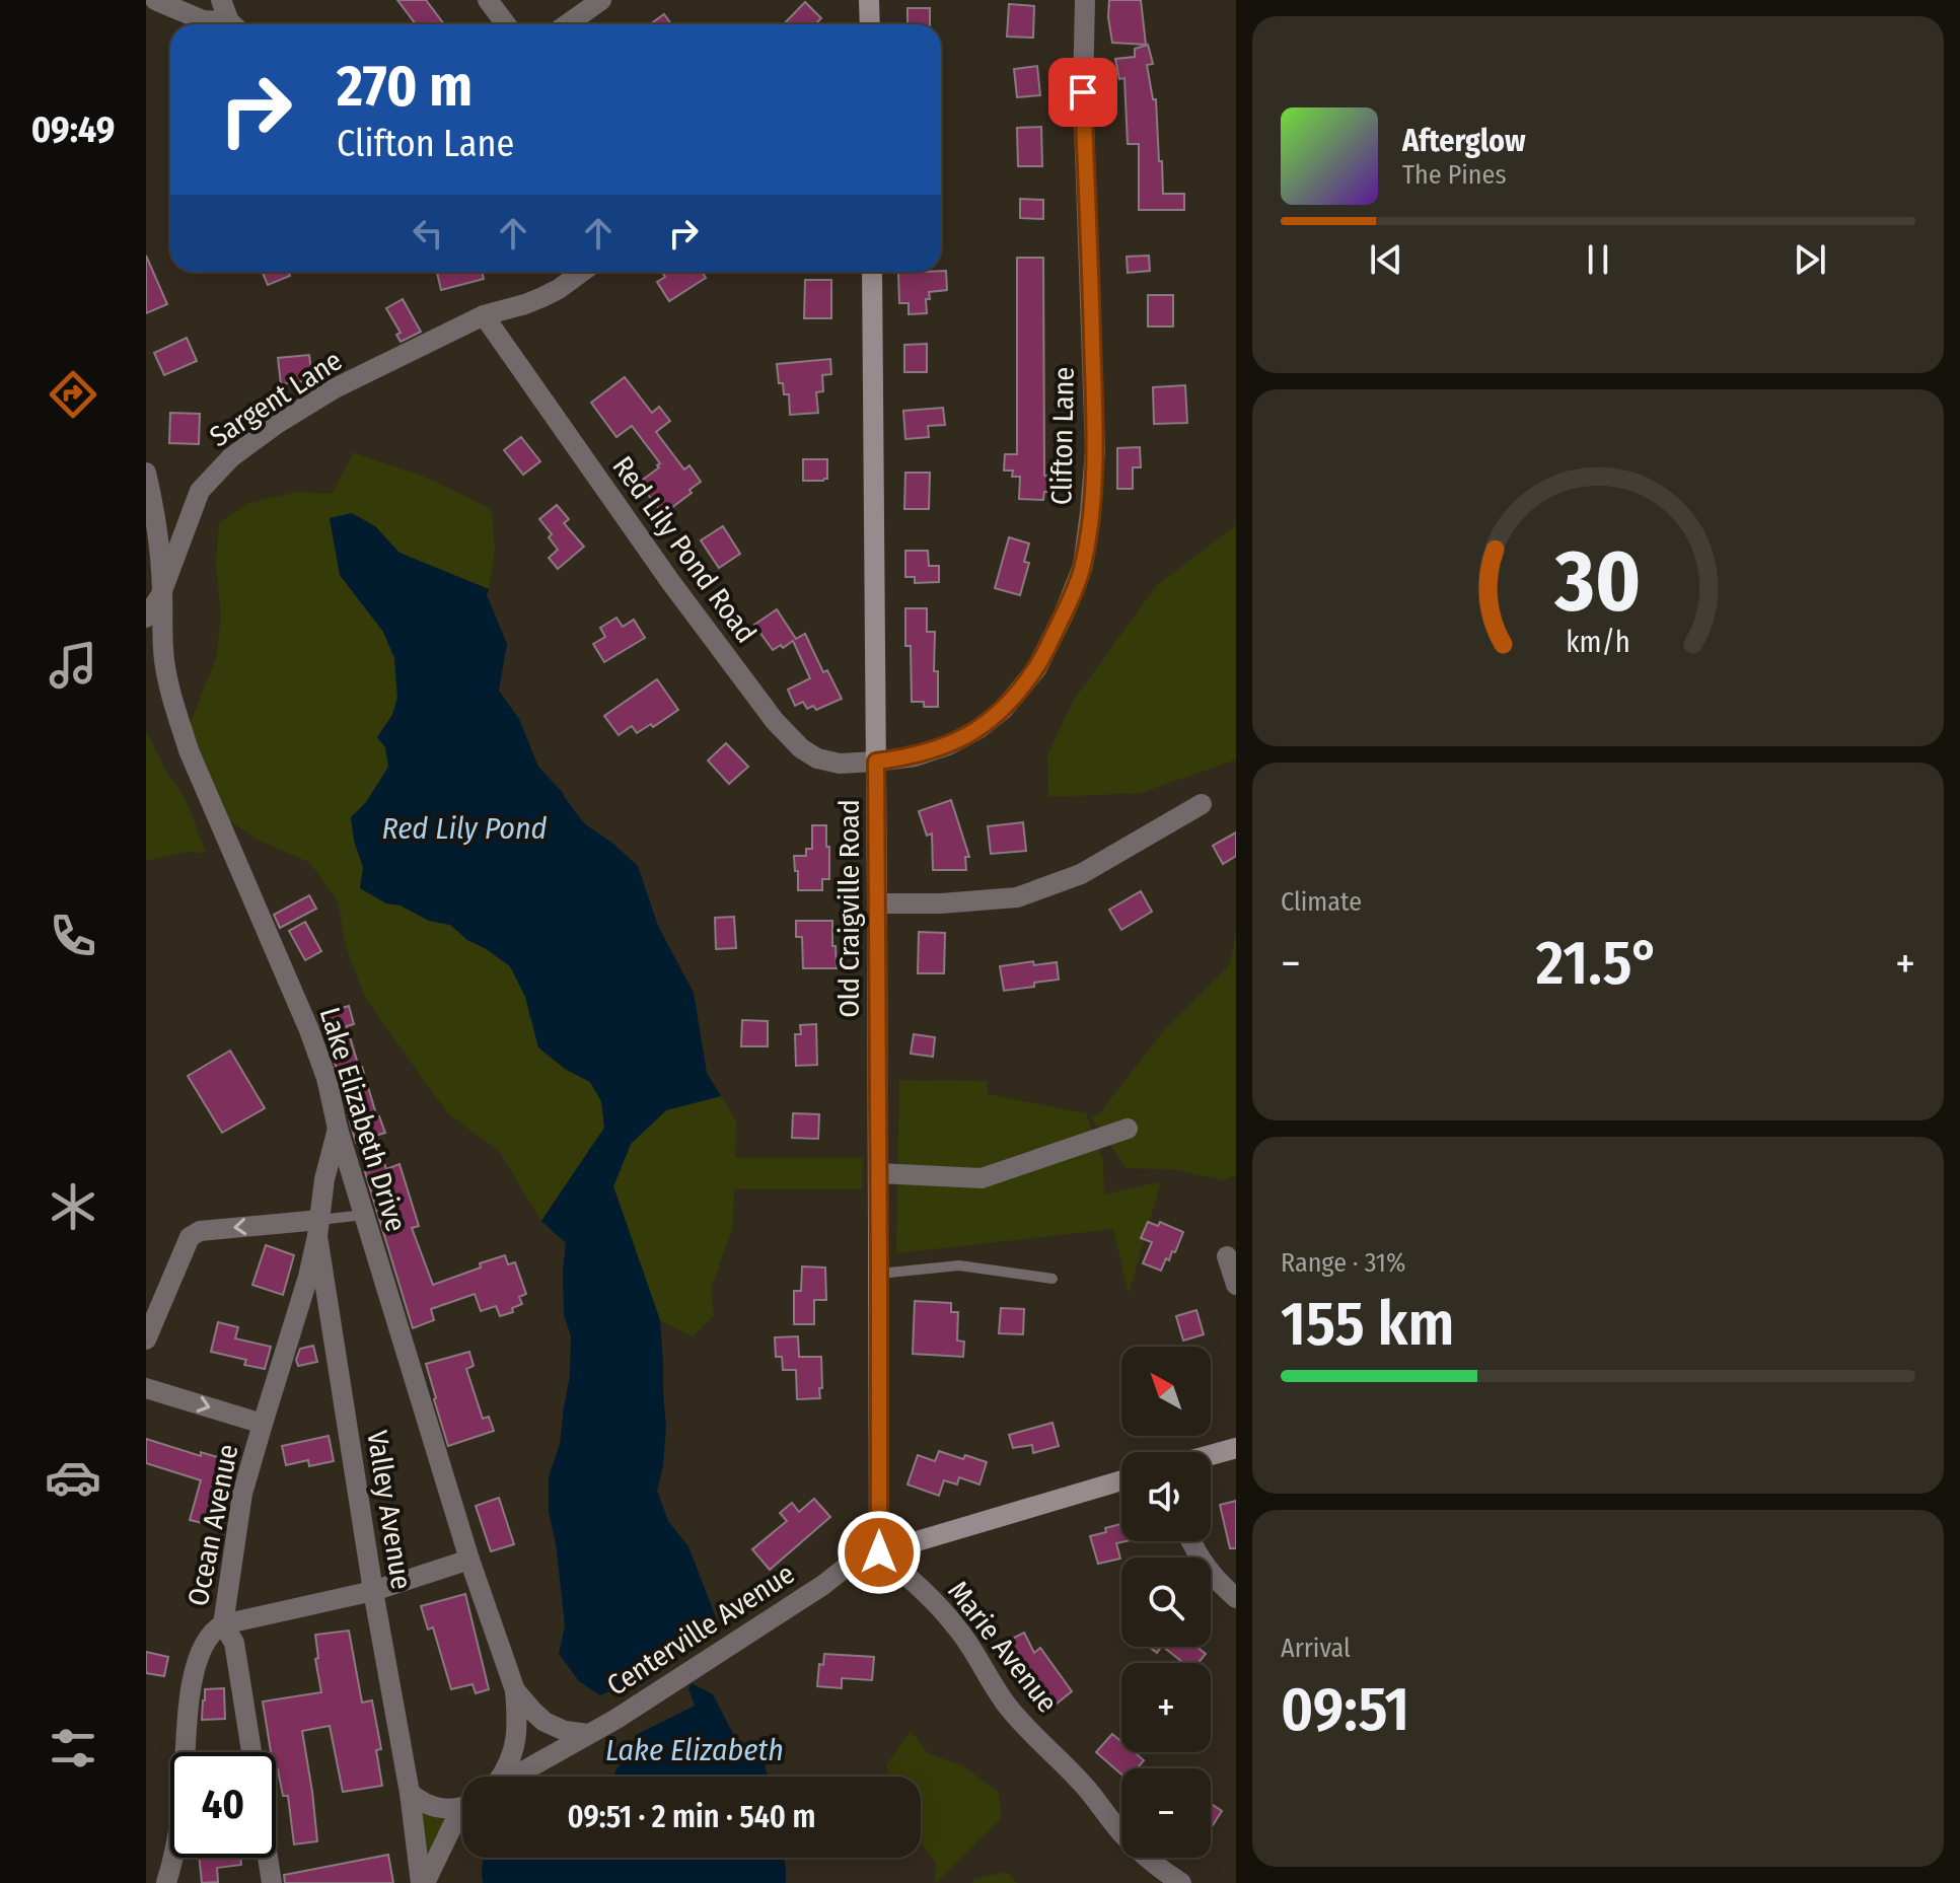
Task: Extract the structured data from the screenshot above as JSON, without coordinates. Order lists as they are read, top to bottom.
{
  "streets": {
    "street": [
      "Sargent Lane",
      "Clifton Lane",
      "Red Lily Pond Road",
      "Old Craigville Road",
      "Lake Elizabeth Drive",
      "Valley Avenue",
      "Ocean Avenue",
      "Centerville Avenue",
      "Marie Avenue"
    ]
  },
  "crossings": [
    ["Sargent Lane", "Red Lily Pond Road"],
    ["Sargent Lane", "Lake Elizabeth Drive"],
    ["Clifton Lane", "Red Lily Pond Road"],
    ["Clifton Lane", "Old Craigville Road"],
    ["Red Lily Pond Road", "Old Craigville Road"],
    ["Old Craigville Road", "Centerville Avenue"],
    ["Old Craigville Road", "Marie Avenue"],
    ["Lake Elizabeth Drive", "Ocean Avenue"],
    ["Lake Elizabeth Drive", "Centerville Avenue"],
    ["Valley Avenue", "Ocean Avenue"],
    ["Valley Avenue", "Centerville Avenue"],
    ["Centerville Avenue", "Marie Avenue"]
  ],
  "water": ["Red Lily Pond", "Lake Elizabeth"],
  "north": "top left",
  "page": {
    "tabs": "09:49",
    "turn": ["270 m", "Clifton Lane"],
    "song": ["Afterglow", "The Pines"],
    "tile": [
      "Climate",
      ["Range · 31%", "155 km"],
      ["Arrival", "09:51"]
    ],
    "heat": ["−", "21.5°", "+"],
    "map_buttons": ["+", "−"],
    "limit": "40",
    "trip": "09:51 · 2 min · 540 m",
    "gauge": ["30", "km/h"]
  }
}
